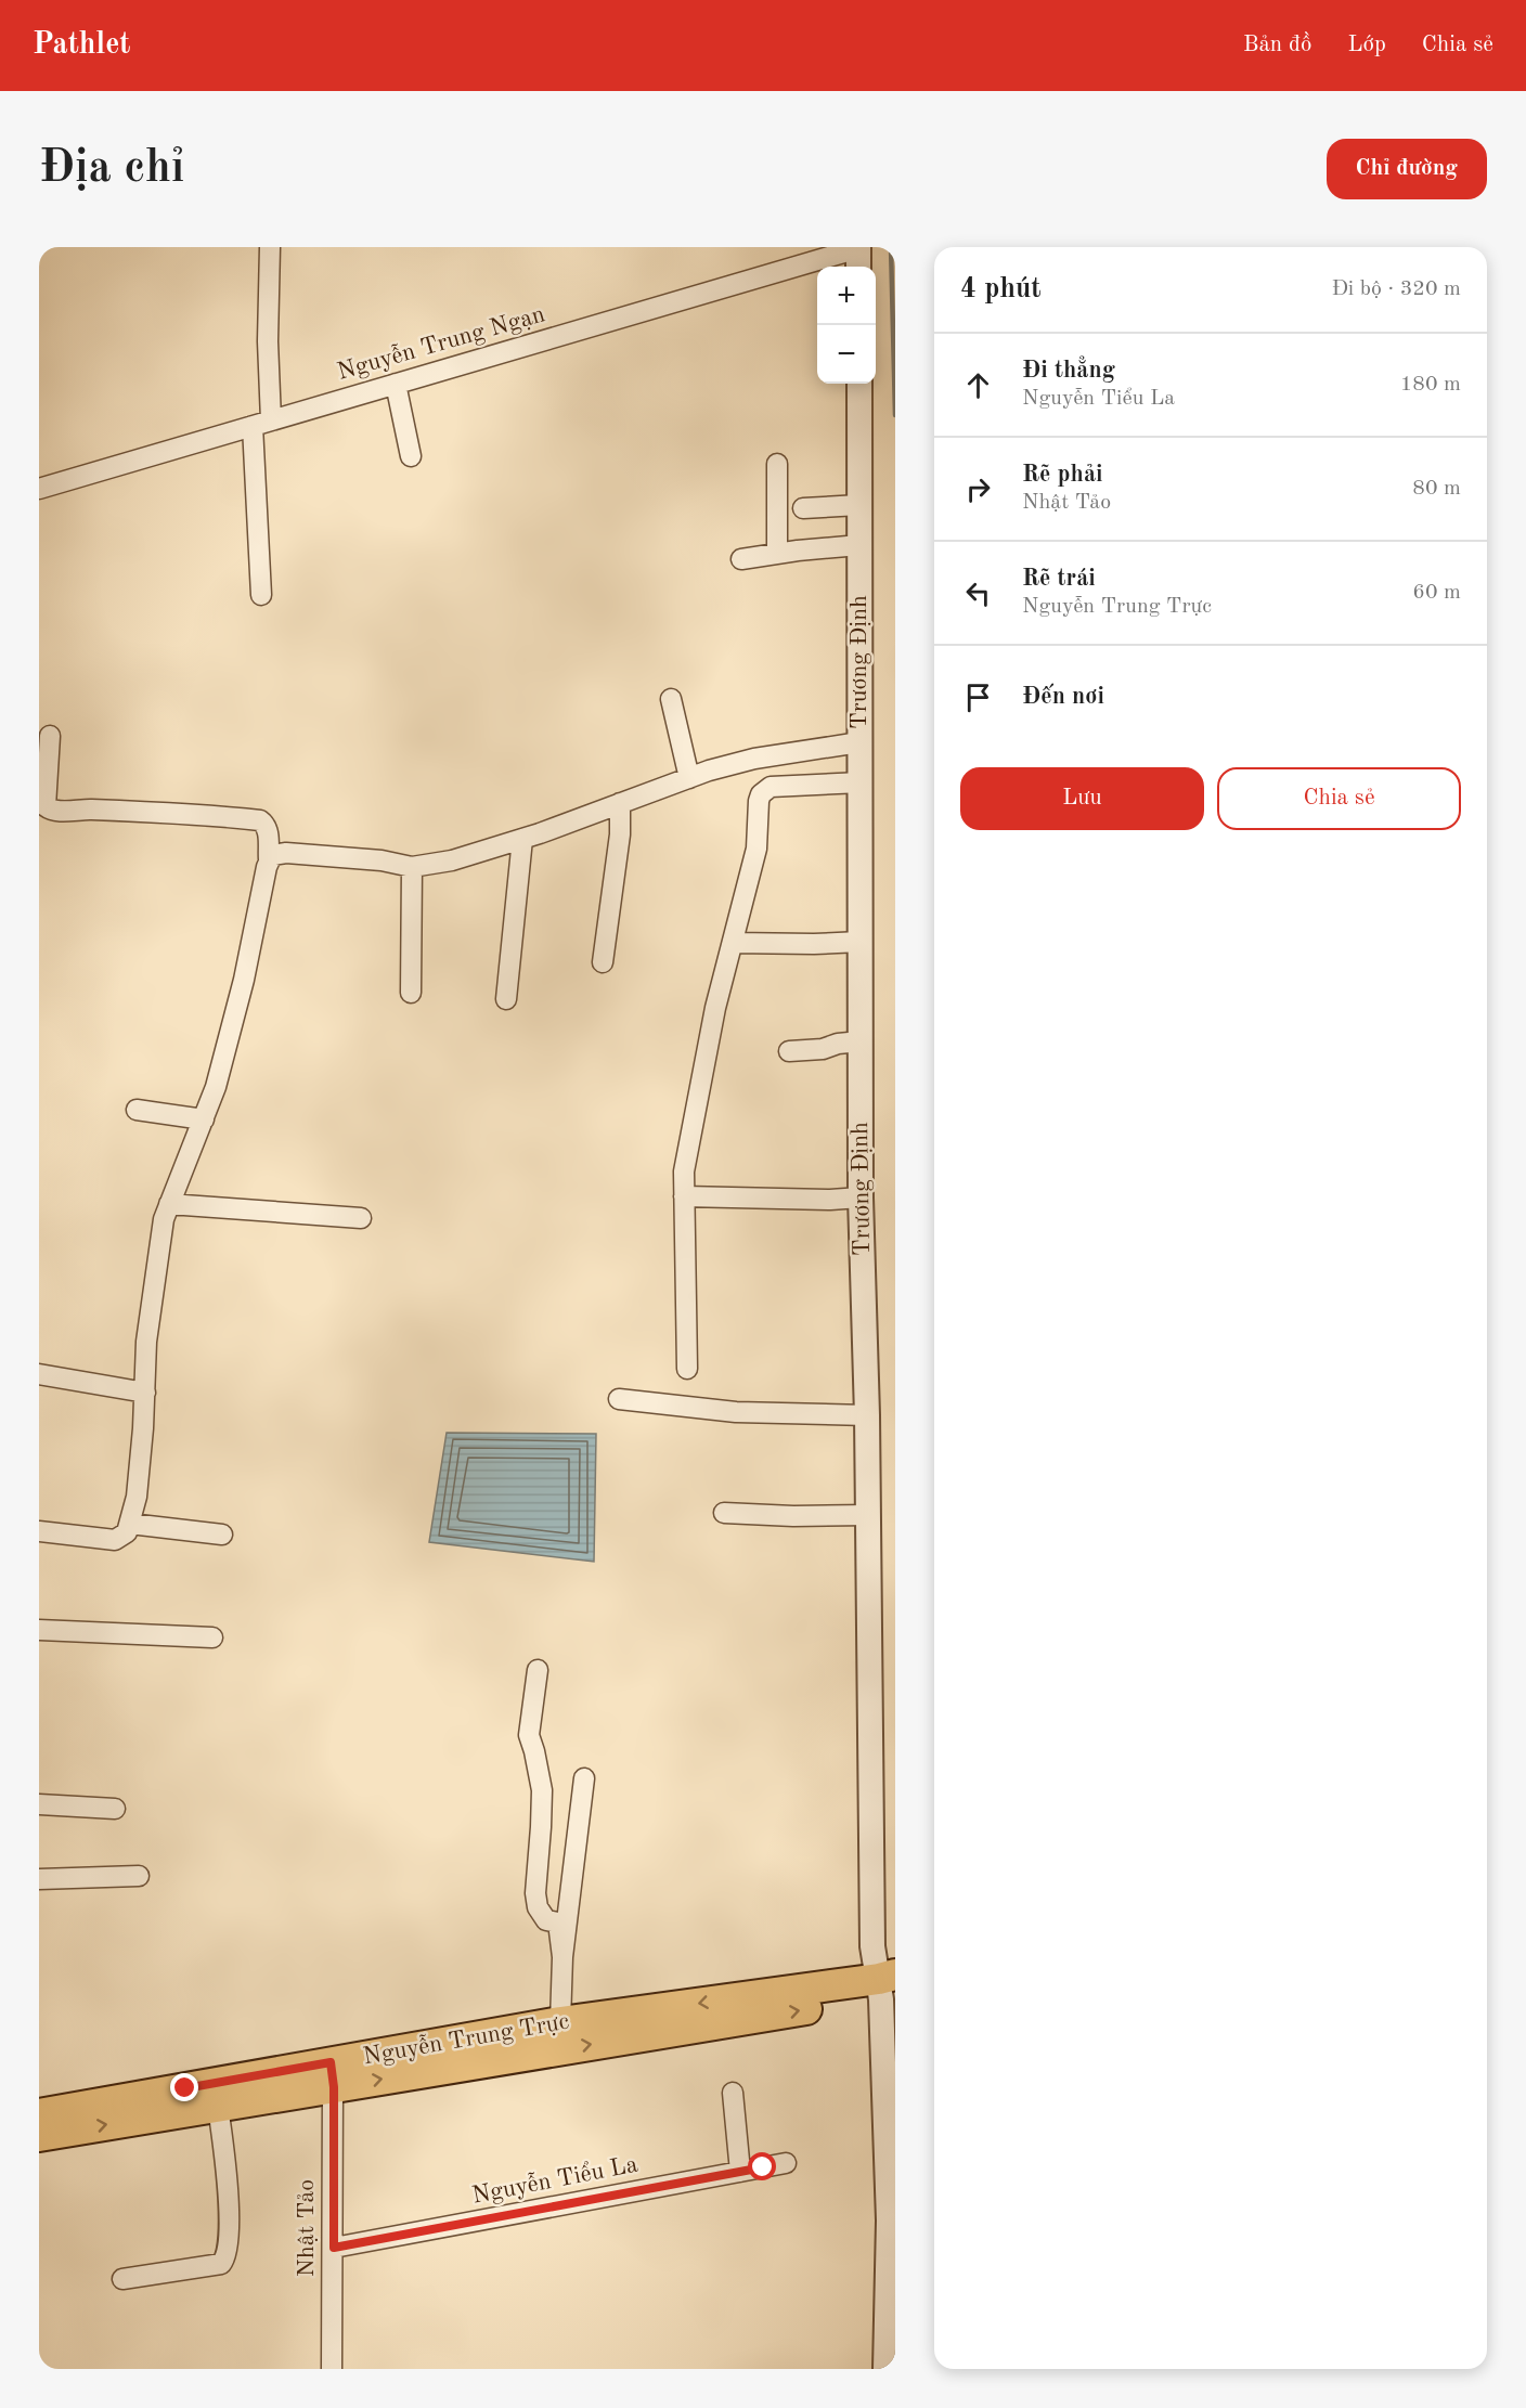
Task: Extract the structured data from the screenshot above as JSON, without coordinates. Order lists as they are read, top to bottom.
{
  "streets": {
    "main road": ["Nguyễn Trung Trực"],
    "street": [
      "Nguyễn Trung Ngạn",
      "Trương Định",
      "Nguyễn Tiểu La",
      "Nhật Tảo"
    ]
  },
  "crossings": [
    ["Trương Định", "Nguyễn Trung Trực"],
    ["Nguyễn Trung Trực", "Nhật Tảo"],
    ["Nguyễn Tiểu La", "Nhật Tảo"]
  ],
  "page": {
    "header": "Pathlet",
    "nav": ["Bản đồ", "Lớp", "Chia sẻ"],
    "buttons": [
      "Chỉ đường",
      ["Lưu", "Chia sẻ"]
    ],
    "title": "Địa chỉ",
    "heading": ["4 phút", "Đi bộ · 320 m"],
    "map_buttons": ["+", "−"],
    "list": [
      ["Đi thẳng", "Nguyễn Tiểu La", "180 m"],
      ["Rẽ phải", "Nhật Tảo", "80 m"],
      ["Rẽ trái", "Nguyễn Trung Trực", "60 m"],
      "Đến nơi"
    ]
  }
}
